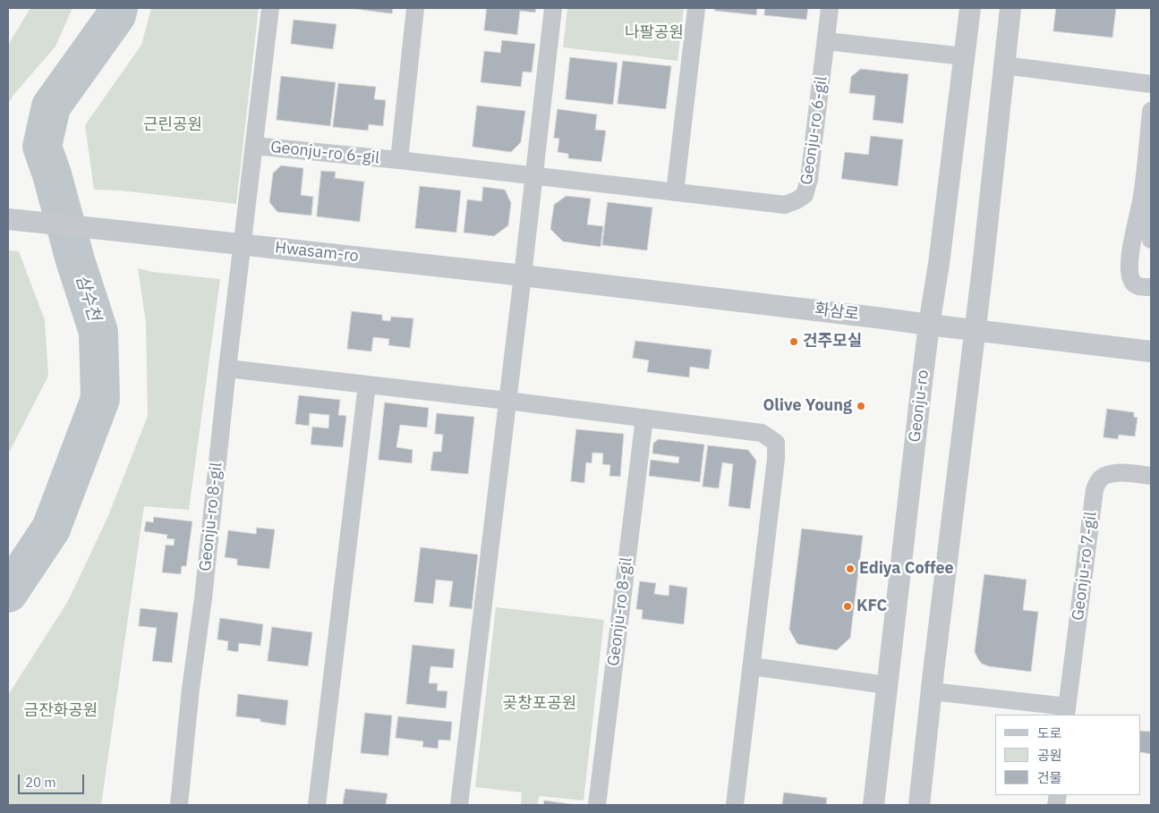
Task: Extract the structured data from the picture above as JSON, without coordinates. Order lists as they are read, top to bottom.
{
  "streets": {
    "street": [
      "Geonju-ro 6-gil",
      "Hwasam-ro",
      "화삼로",
      "Geonju-ro",
      "Geonju-ro 8-gil",
      "Geonju-ro 7-gil"
    ]
  },
  "crossings": [
    ["Geonju-ro 6-gil", "Geonju-ro 8-gil"],
    ["Hwasam-ro", "화삼로"],
    ["Hwasam-ro", "Geonju-ro 8-gil"],
    ["화삼로", "Geonju-ro"]
  ],
  "water": ["삼수천"],
  "parks": [
    "나팔공원",
    "근린공원",
    "곶창포공원",
    "금잔화공원"
  ],
  "places": [
    "건주모실",
    "Olive Young",
    "Ediya Coffee",
    "KFC"
  ],
  "legend": ["도로", "공원", "건물"],
  "scale_bar": "20 m"
}
